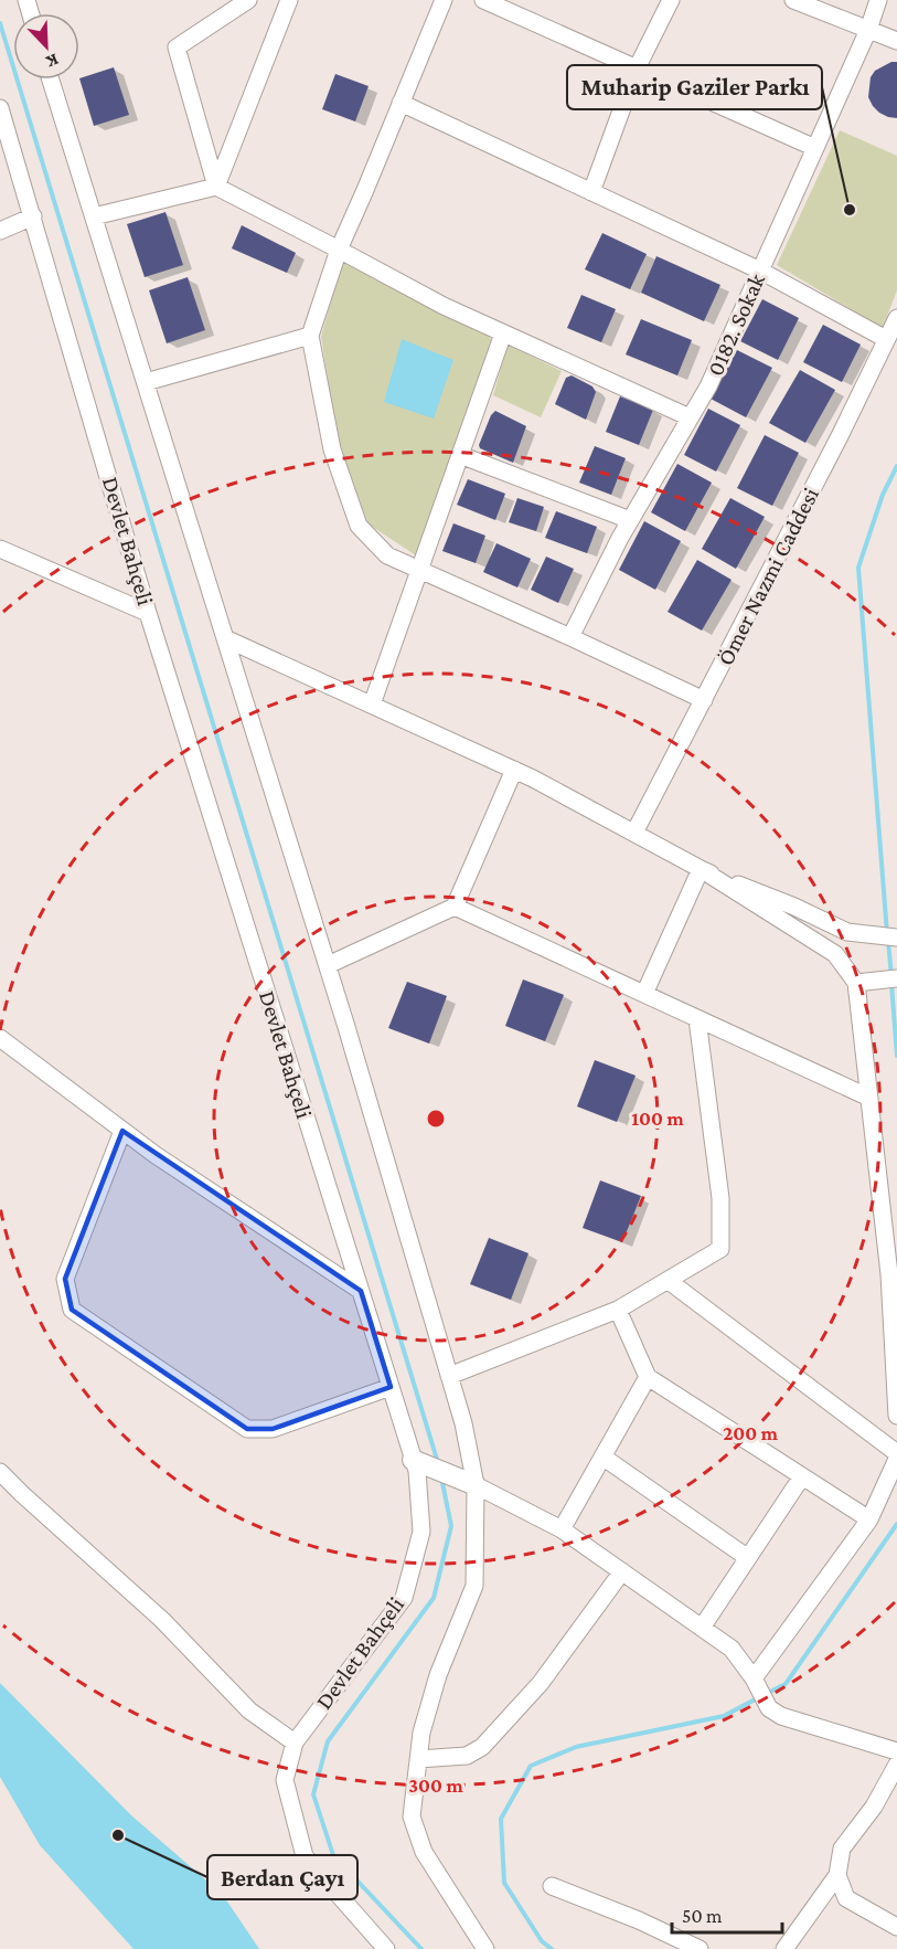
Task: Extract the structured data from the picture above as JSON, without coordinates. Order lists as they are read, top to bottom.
{
  "streets": {
    "street": ["0182. Sokak", "Devlet Bahçeli", "Ömer Nazmi Caddesi"]
  },
  "places": ["Muharip Gaziler Parkı", "Berdan Çayı"],
  "scale_bar": "50 m",
  "north": "bottom right",
  "rings": ["100 m", "200 m", "300 m"]
}
